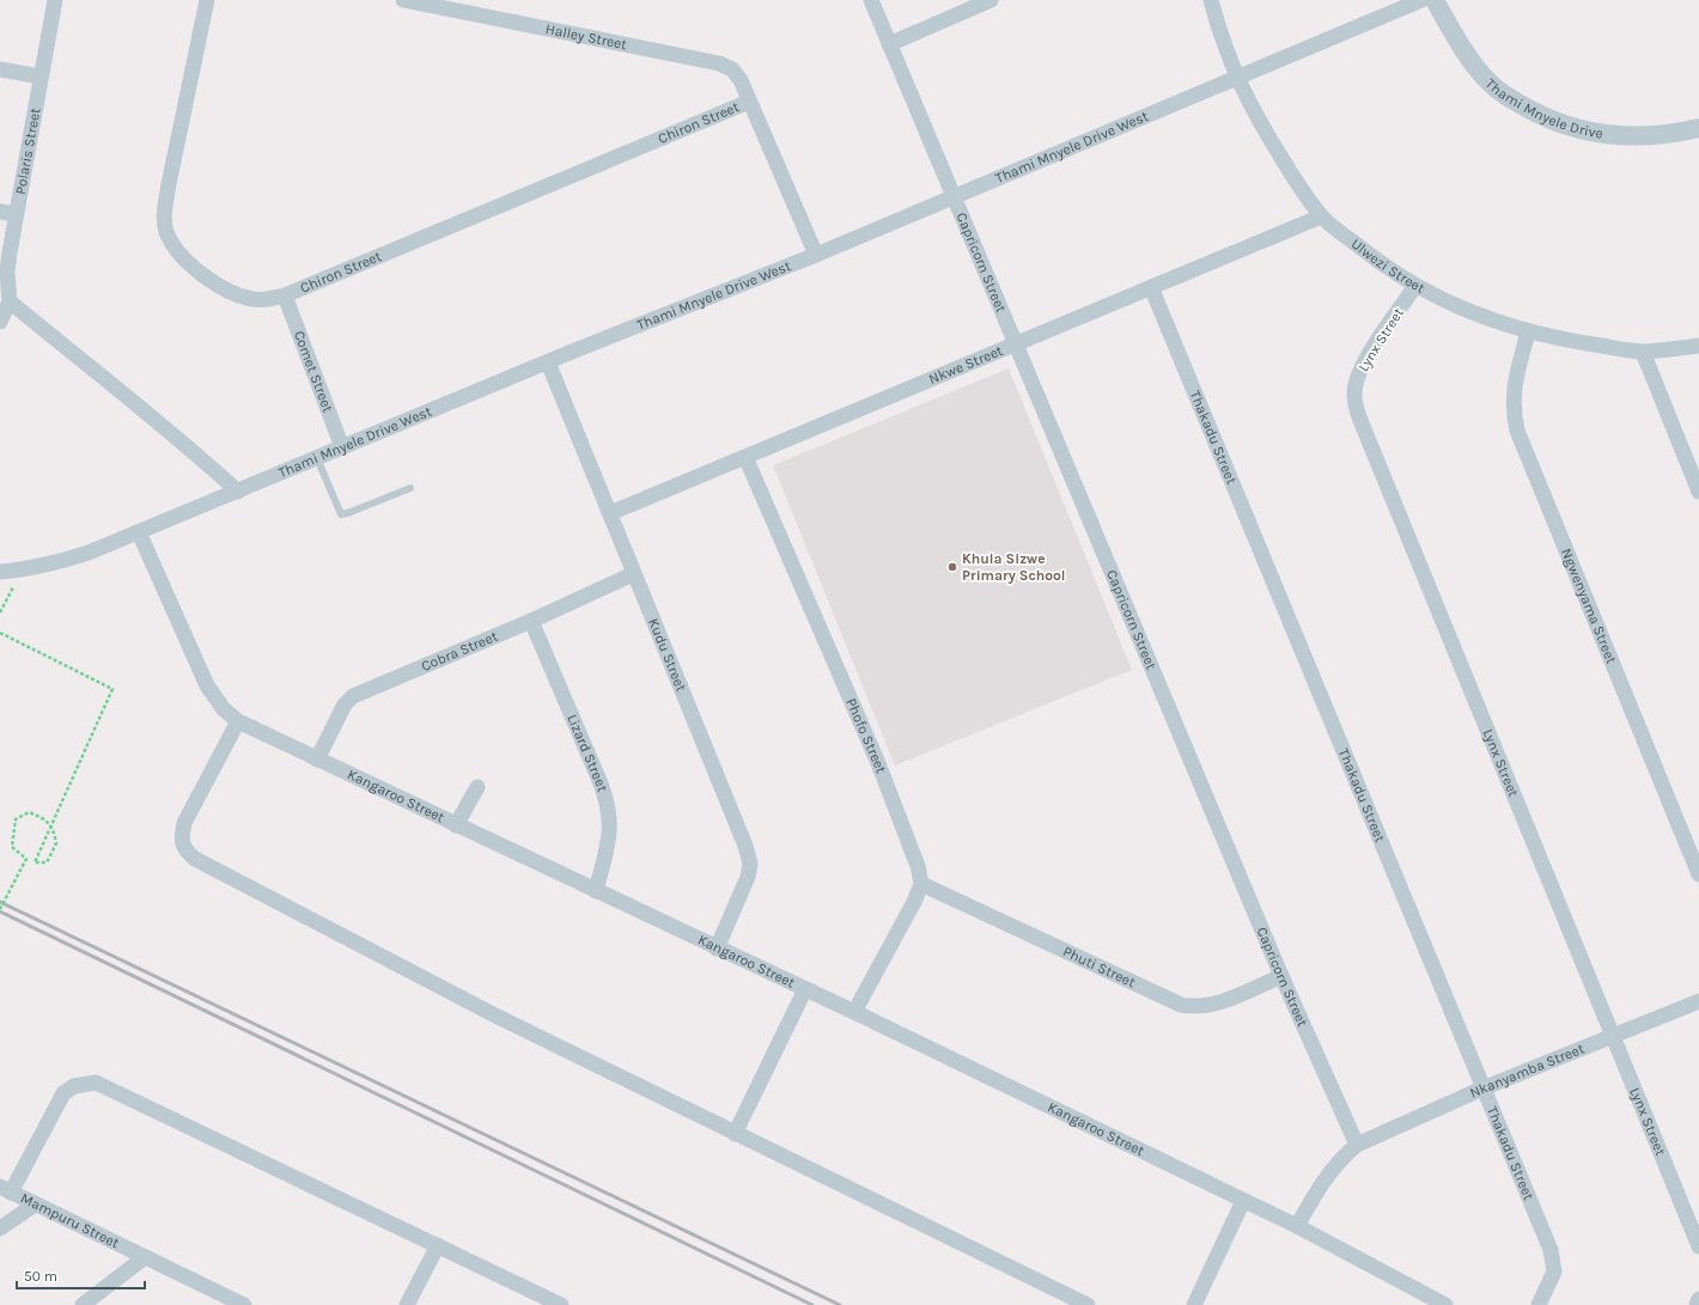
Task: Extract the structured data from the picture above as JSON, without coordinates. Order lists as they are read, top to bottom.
{
  "streets": {
    "street": [
      "Halley Street",
      "Thami Mnyele Drive",
      "Chiron Street",
      "Thami Mnyele Drive West",
      "Polaris Street",
      "Capricorn Street",
      "Ulwezi Street",
      "Lynx Street",
      "Nkwe Street",
      "Comet Street",
      "Thakadu Street",
      "Ngwenyama Street",
      "Cobra Street",
      "Kudu Street",
      "Phofo Street",
      "Lizard Street",
      "Kangaroo Street",
      "Phuti Street",
      "Nkanyamba Street",
      "Mampuru Street"
    ]
  },
  "crossings": [
    ["Halley Street", "Chiron Street"],
    ["Halley Street", "Thami Mnyele Drive West"],
    ["Chiron Street", "Comet Street"],
    ["Thami Mnyele Drive West", "Capricorn Street"],
    ["Thami Mnyele Drive West", "Ulwezi Street"],
    ["Thami Mnyele Drive West", "Comet Street"],
    ["Thami Mnyele Drive West", "Kudu Street"],
    ["Thami Mnyele Drive West", "Kangaroo Street"],
    ["Capricorn Street", "Nkwe Street"],
    ["Capricorn Street", "Phuti Street"],
    ["Capricorn Street", "Nkanyamba Street"],
    ["Ulwezi Street", "Lynx Street"],
    ["Ulwezi Street", "Nkwe Street"],
    ["Ulwezi Street", "Ngwenyama Street"],
    ["Lynx Street", "Nkanyamba Street"],
    ["Nkwe Street", "Thakadu Street"],
    ["Nkwe Street", "Kudu Street"],
    ["Nkwe Street", "Phofo Street"],
    ["Thakadu Street", "Nkanyamba Street"],
    ["Cobra Street", "Kudu Street"],
    ["Cobra Street", "Lizard Street"],
    ["Cobra Street", "Kangaroo Street"],
    ["Kudu Street", "Kangaroo Street"],
    ["Phofo Street", "Phuti Street"],
    ["Lizard Street", "Kangaroo Street"]
  ],
  "places": ["Khula Sizwe Primary School"],
  "scale_bar": "50 m"
}
